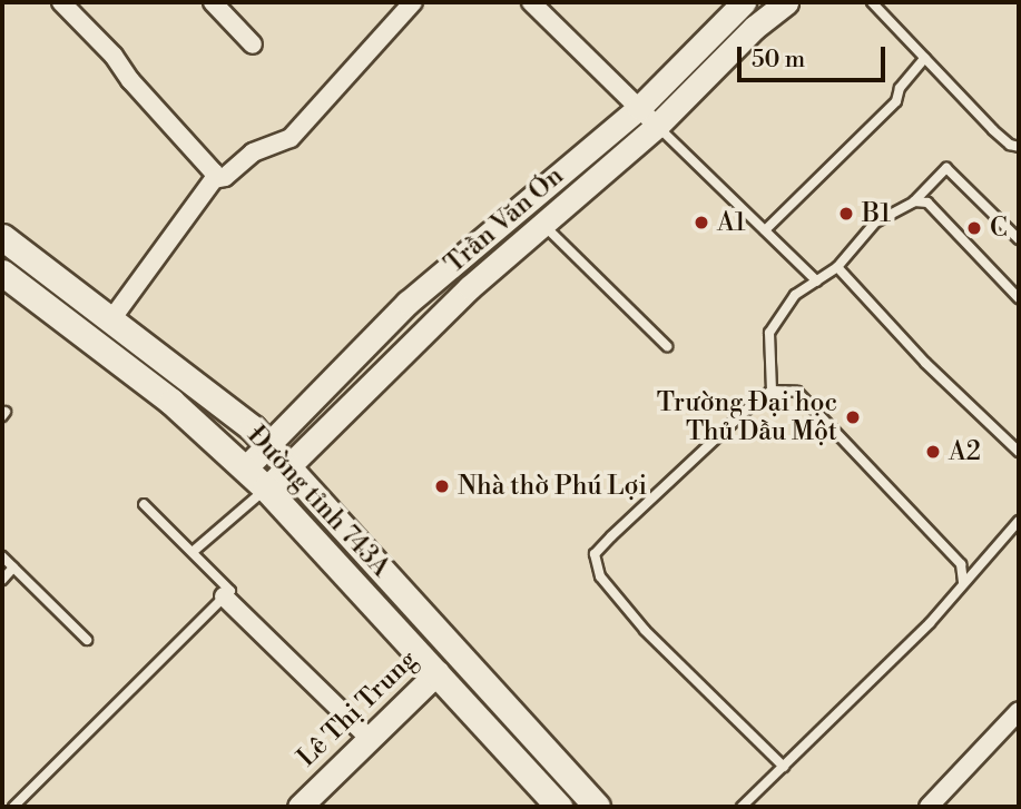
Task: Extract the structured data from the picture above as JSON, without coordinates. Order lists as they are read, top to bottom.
{
  "streets": {
    "main road": ["Đường tỉnh 743A"],
    "street": ["Trần Văn Ơn", "Lê Thị Trung"]
  },
  "crossings": [
    ["Trần Văn Ơn", "Đường tỉnh 743A"],
    ["Đường tỉnh 743A", "Lê Thị Trung"]
  ],
  "places": [
    "B1",
    "A1",
    "C",
    "Trường Đại học Thủ Dầu Một",
    "A2",
    "Nhà thờ Phú Lợi"
  ],
  "scale_bar": "50 m"
}
